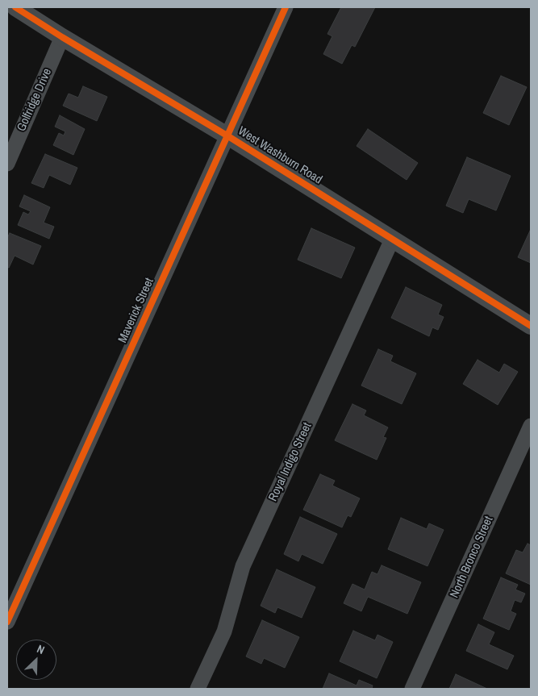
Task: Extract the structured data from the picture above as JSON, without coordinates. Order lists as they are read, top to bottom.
{
  "streets": {
    "street": [
      "Golfridge Drive",
      "West Washburn Road",
      "Maverick Street",
      "Royal Indigo Street",
      "North Bronco Street"
    ]
  },
  "crossings": [
    ["Golfridge Drive", "West Washburn Road"],
    ["West Washburn Road", "Maverick Street"],
    ["West Washburn Road", "Royal Indigo Street"]
  ],
  "north": "top right"
}
